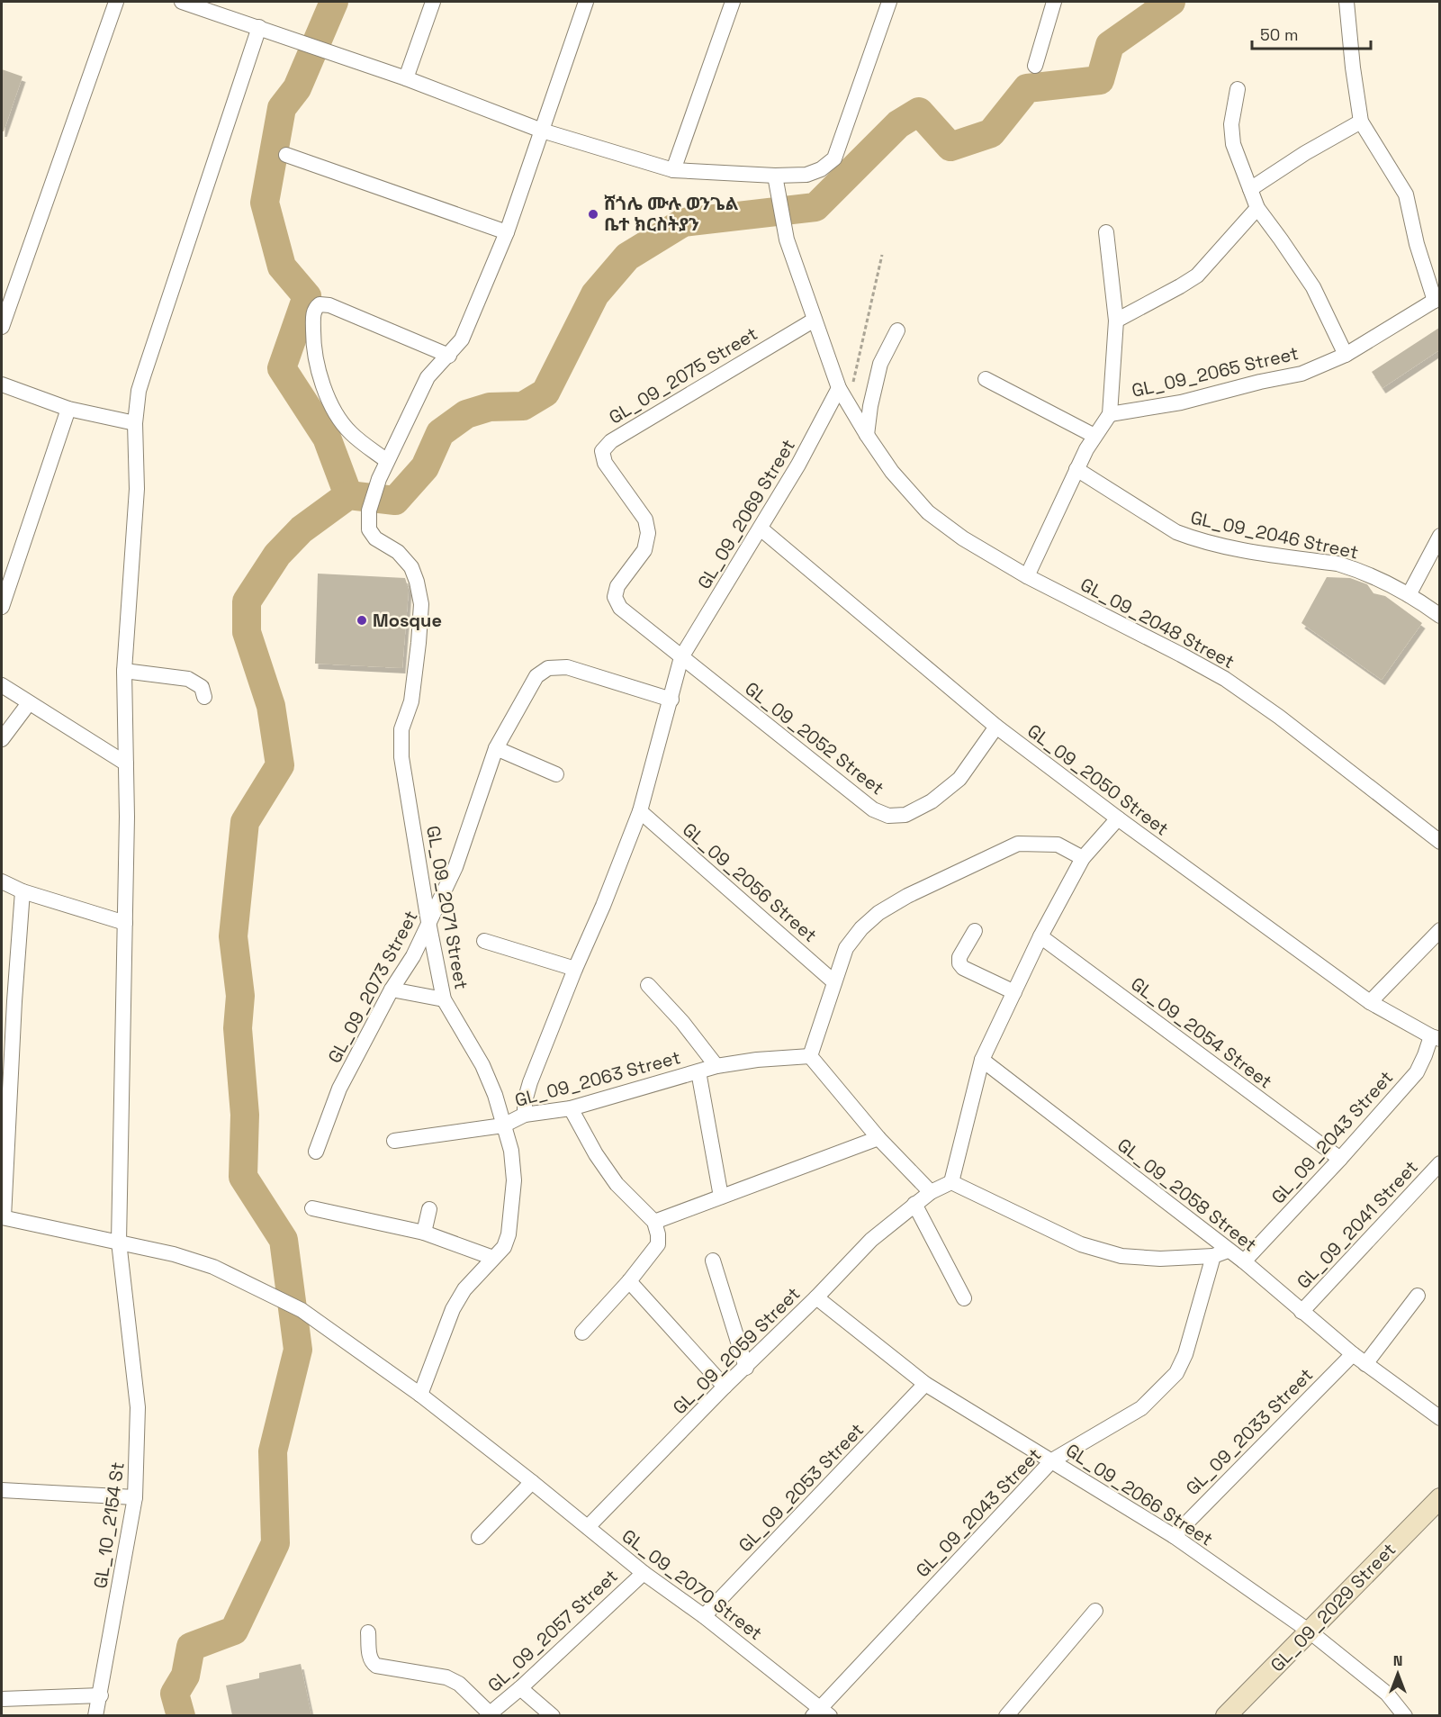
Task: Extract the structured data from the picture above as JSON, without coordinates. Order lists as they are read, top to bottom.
{
  "streets": {
    "main road": ["GL_09_2029 Street"],
    "street": [
      "GL_09_2065 Street",
      "GL_09_2075 Street",
      "GL_09_2069 Street",
      "GL_09_2046 Street",
      "GL_09_2048 Street",
      "GL_09_2052 Street",
      "GL_09_2050 Street",
      "GL_09_2056 Street",
      "GL_09_2071 Street",
      "GL_09_2073 Street",
      "GL_09_2054 Street",
      "GL_09_2063 Street",
      "GL_09_2043 Street",
      "GL_09_2058 Street",
      "GL_09_2041 Street",
      "GL_09_2059 Street",
      "GL_09_2033 Street",
      "GL_09_2053 Street",
      "GL_09_2066 Street",
      "GL_10_2154 St",
      "GL_09_2070 Street",
      "GL_09_2057 Street"
    ]
  },
  "crossings": [
    ["GL_09_2075 Street", "GL_09_2069 Street"],
    ["GL_09_2075 Street", "GL_09_2048 Street"],
    ["GL_09_2075 Street", "GL_09_2052 Street"],
    ["GL_09_2069 Street", "GL_09_2048 Street"],
    ["GL_09_2069 Street", "GL_09_2052 Street"],
    ["GL_09_2069 Street", "GL_09_2050 Street"],
    ["GL_09_2069 Street", "GL_09_2056 Street"],
    ["GL_09_2069 Street", "GL_09_2073 Street"],
    ["GL_09_2069 Street", "GL_09_2063 Street"],
    ["GL_09_2052 Street", "GL_09_2050 Street"],
    ["GL_09_2050 Street", "GL_09_2043 Street"],
    ["GL_09_2071 Street", "GL_09_2073 Street"],
    ["GL_09_2071 Street", "GL_09_2063 Street"],
    ["GL_09_2071 Street", "GL_09_2070 Street"],
    ["GL_09_2054 Street", "GL_09_2043 Street"],
    ["GL_09_2043 Street", "GL_09_2058 Street"],
    ["GL_09_2043 Street", "GL_09_2066 Street"],
    ["GL_09_2043 Street", "GL_09_2070 Street"],
    ["GL_09_2058 Street", "GL_09_2041 Street"],
    ["GL_09_2058 Street", "GL_09_2033 Street"],
    ["GL_09_2059 Street", "GL_09_2066 Street"],
    ["GL_09_2059 Street", "GL_09_2070 Street"],
    ["GL_09_2033 Street", "GL_09_2066 Street"],
    ["GL_09_2053 Street", "GL_09_2066 Street"],
    ["GL_09_2053 Street", "GL_09_2070 Street"],
    ["GL_09_2066 Street", "GL_09_2029 Street"],
    ["GL_10_2154 St", "GL_09_2070 Street"],
    ["GL_09_2070 Street", "GL_09_2057 Street"]
  ],
  "places": ["ሸጎሌ ሙሉ ወንጌል ቤተ ክርስትያን", "Mosque"],
  "scale_bar": "50 m",
  "north": "top"
}
